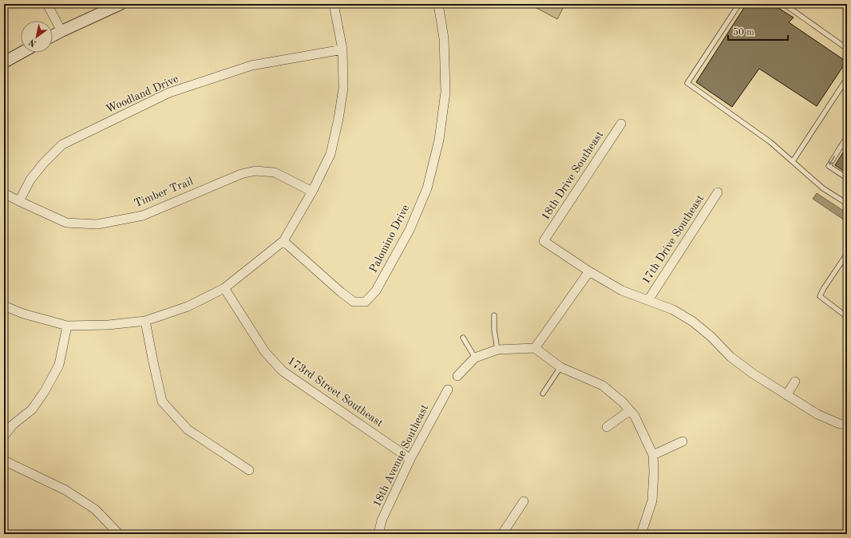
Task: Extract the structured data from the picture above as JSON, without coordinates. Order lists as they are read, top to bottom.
{
  "streets": {
    "street": [
      "Woodland Drive",
      "18th Drive Southeast",
      "Timber Trail",
      "Palomino Drive",
      "17th Drive Southeast",
      "173rd Street Southeast",
      "18th Avenue Southeast"
    ]
  },
  "crossings": [
    ["Woodland Drive", "Timber Trail"],
    ["173rd Street Southeast", "18th Avenue Southeast"]
  ],
  "scale_bar": "50 m",
  "north": "bottom left"
}
